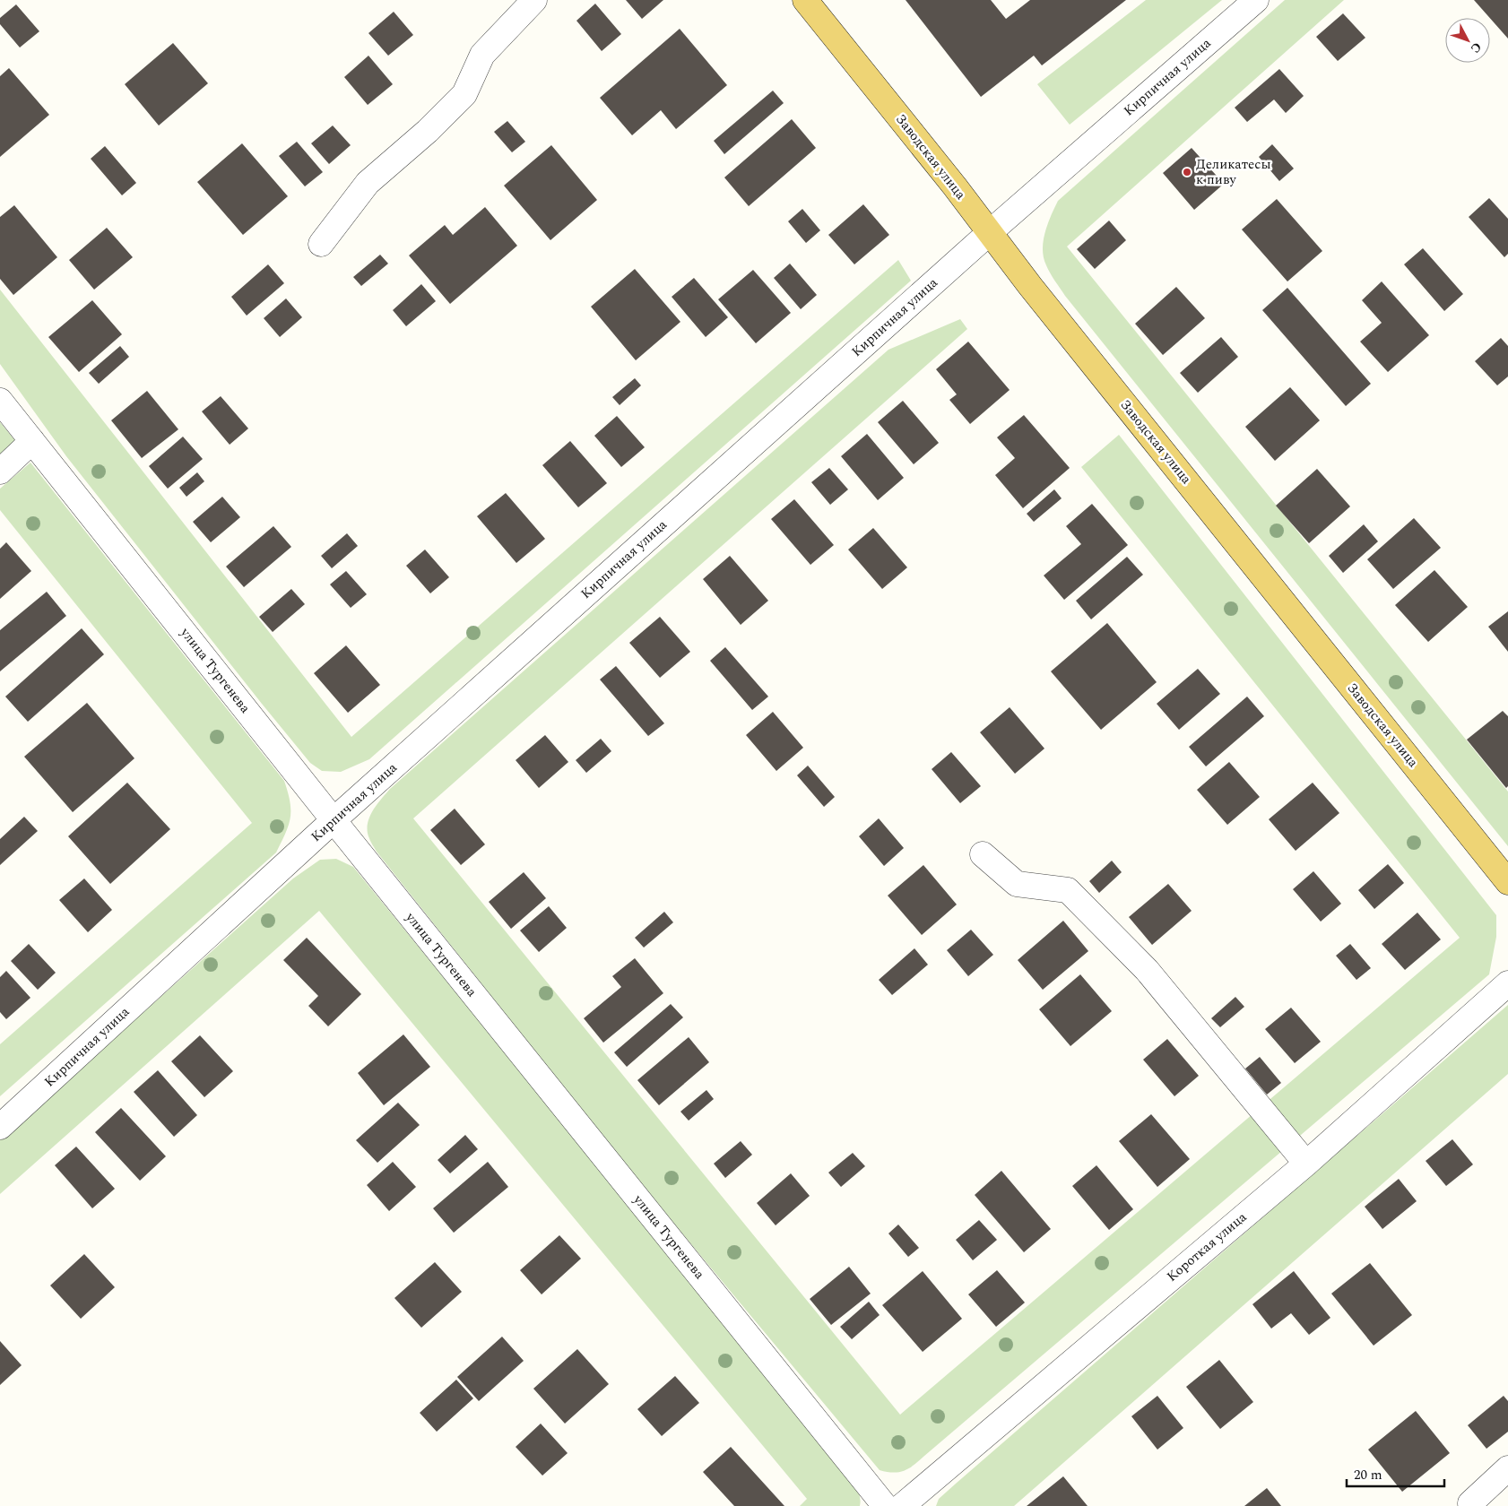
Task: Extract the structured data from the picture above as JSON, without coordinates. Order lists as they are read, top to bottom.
{
  "streets": {
    "main road": ["Заводская улица"],
    "street": ["Кирпичная улица", "улица Тургенева", "Короткая улица"]
  },
  "crossings": [
    ["Кирпичная улица", "Заводская улица"],
    ["Кирпичная улица", "улица Тургенева"]
  ],
  "places": ["Деликатесы к пиву"],
  "scale_bar": "20 m",
  "north": "bottom right"
}
